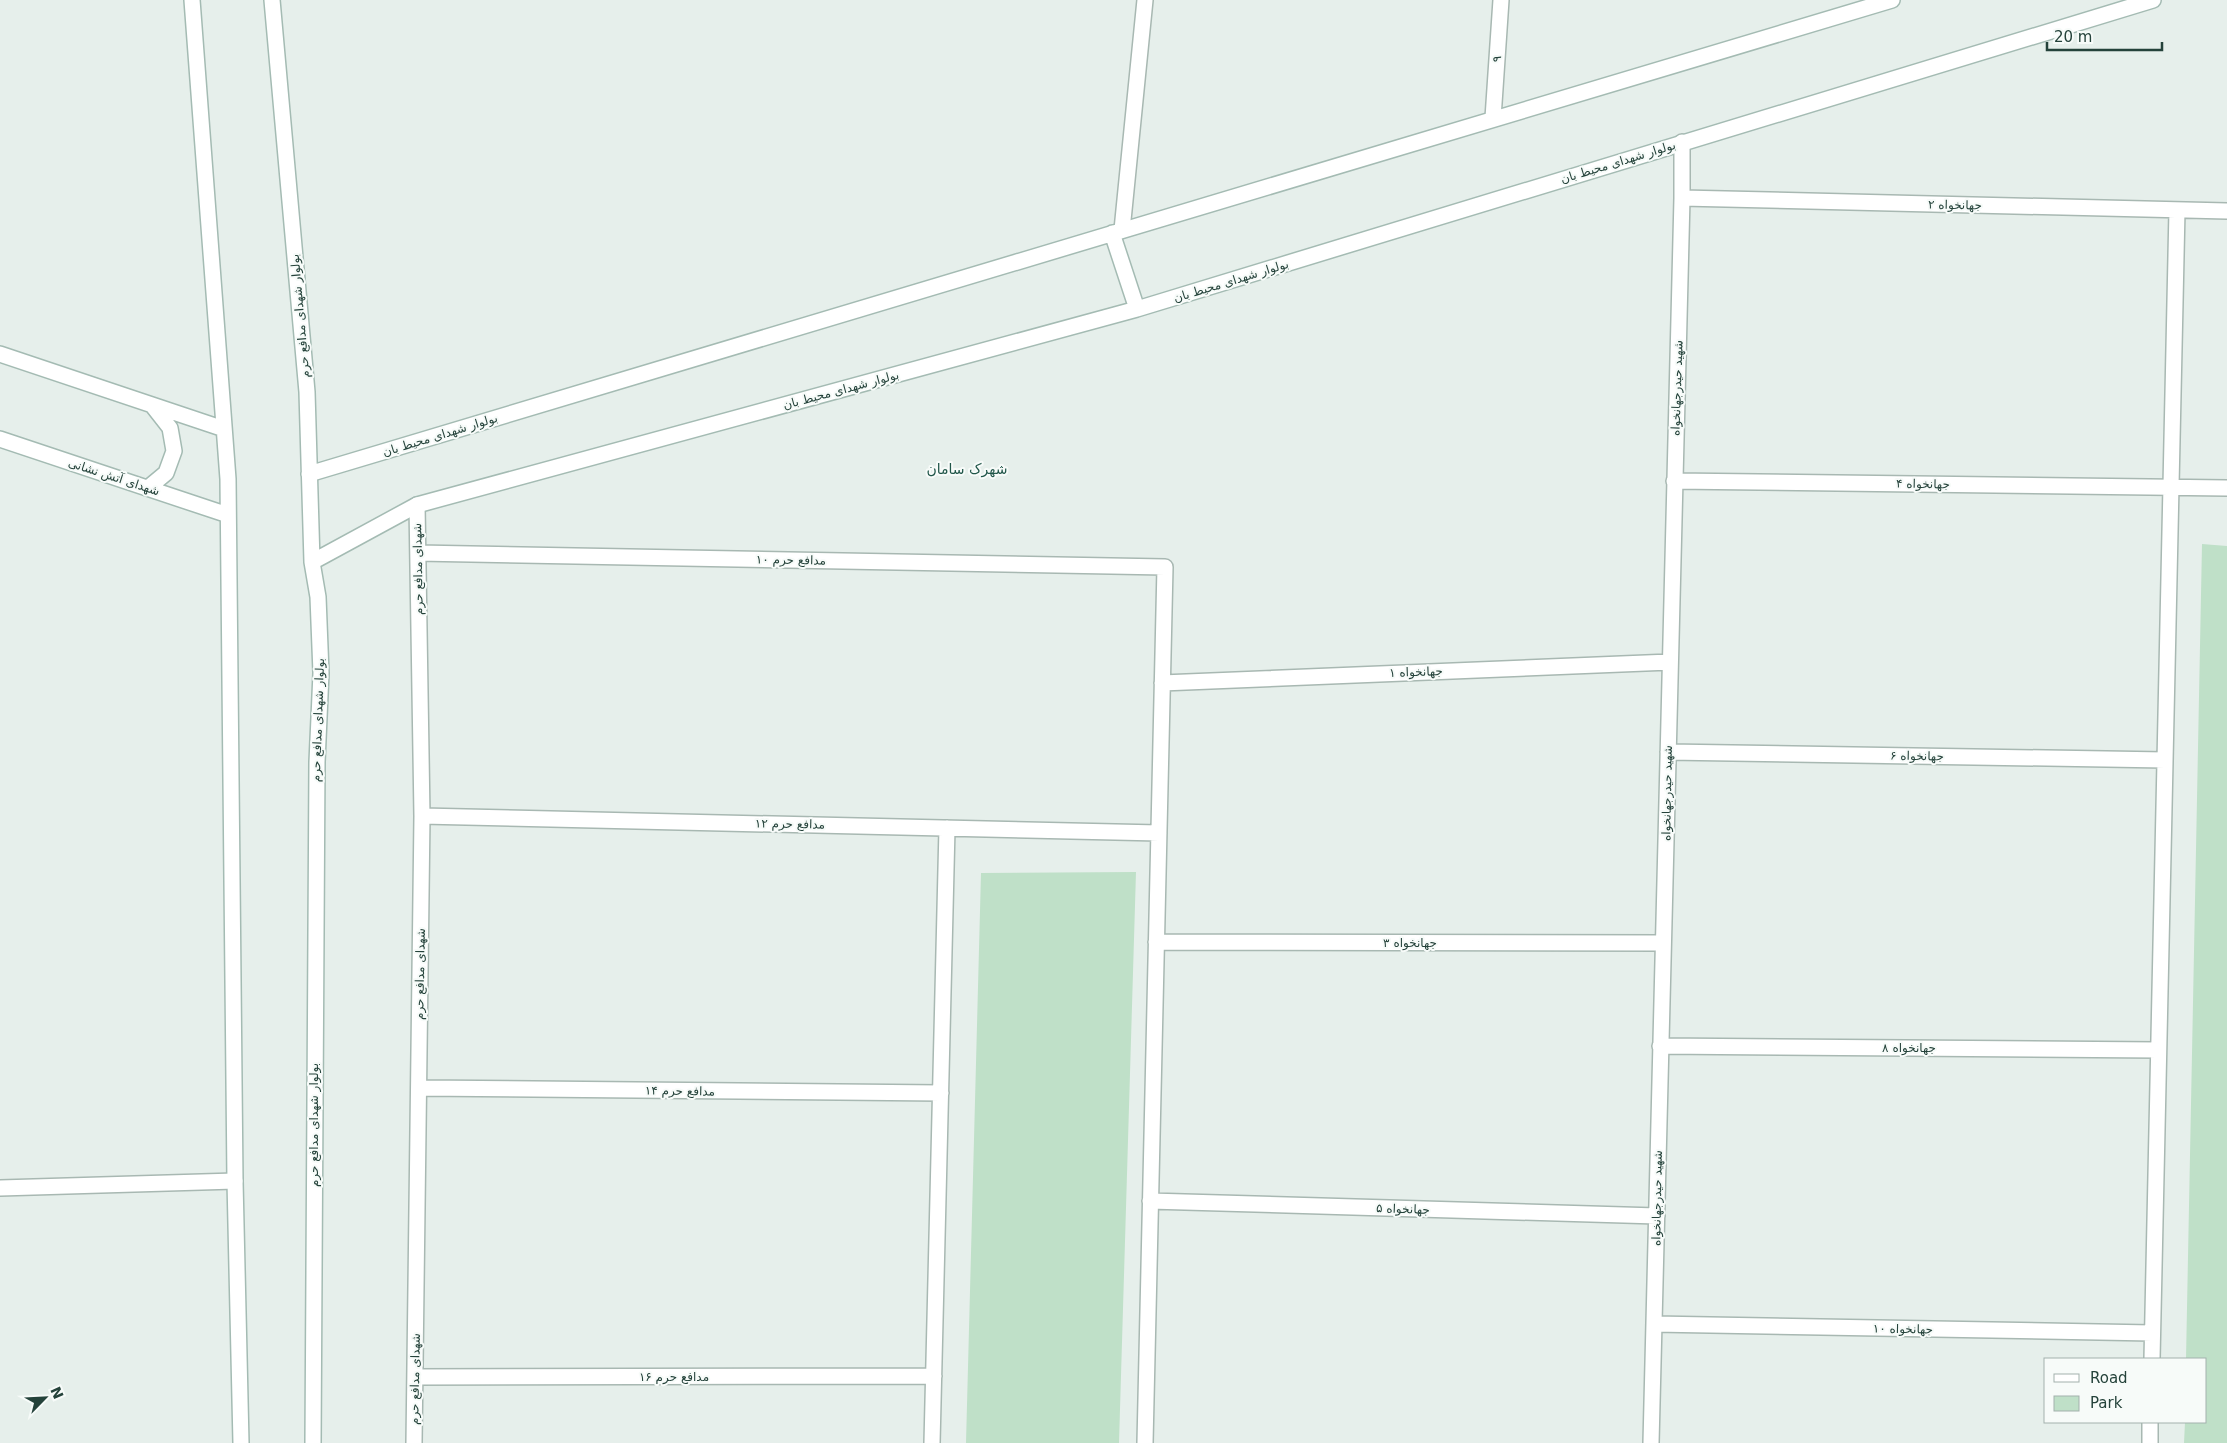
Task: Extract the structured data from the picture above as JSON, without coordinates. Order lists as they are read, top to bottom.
{
  "streets": {
    "street": [
      "۹",
      "بولوار شهدای محیط بان",
      "جهانخواه ۲",
      "بولوار شهدای مدافع حرم",
      "شهید حیدرجهانخواه",
      "شهدای آتش نشانی",
      "جهانخواه ۴",
      "مدافع حرم ۱۰",
      "شهدای مدافع حرم",
      "جهانخواه ۱",
      "جهانخواه ۶",
      "مدافع حرم ۱۲",
      "جهانخواه ۳",
      "جهانخواه ۸",
      "مدافع حرم ۱۴",
      "جهانخواه ۵",
      "جهانخواه ۱۰",
      "مدافع حرم ۱۶"
    ]
  },
  "crossings": [
    ["۹", "بولوار شهدای محیط بان"],
    ["بولوار شهدای محیط بان", "بولوار شهدای مدافع حرم"],
    ["بولوار شهدای محیط بان", "شهید حیدرجهانخواه"],
    ["بولوار شهدای محیط بان", "شهدای مدافع حرم"],
    ["جهانخواه ۲", "شهید حیدرجهانخواه"],
    ["شهید حیدرجهانخواه", "جهانخواه ۴"],
    ["شهید حیدرجهانخواه", "جهانخواه ۱"],
    ["شهید حیدرجهانخواه", "جهانخواه ۶"],
    ["شهید حیدرجهانخواه", "جهانخواه ۳"],
    ["شهید حیدرجهانخواه", "جهانخواه ۸"],
    ["شهید حیدرجهانخواه", "جهانخواه ۵"],
    ["شهید حیدرجهانخواه", "جهانخواه ۱۰"],
    ["مدافع حرم ۱۰", "شهدای مدافع حرم"],
    ["مدافع حرم ۱۰", "جهانخواه ۱"],
    ["شهدای مدافع حرم", "مدافع حرم ۱۲"],
    ["شهدای مدافع حرم", "مدافع حرم ۱۴"],
    ["شهدای مدافع حرم", "مدافع حرم ۱۶"]
  ],
  "districts": ["شهرک سامان"],
  "legend": ["Road", "Park"],
  "scale_bar": "20 m",
  "north": "top right"
}
